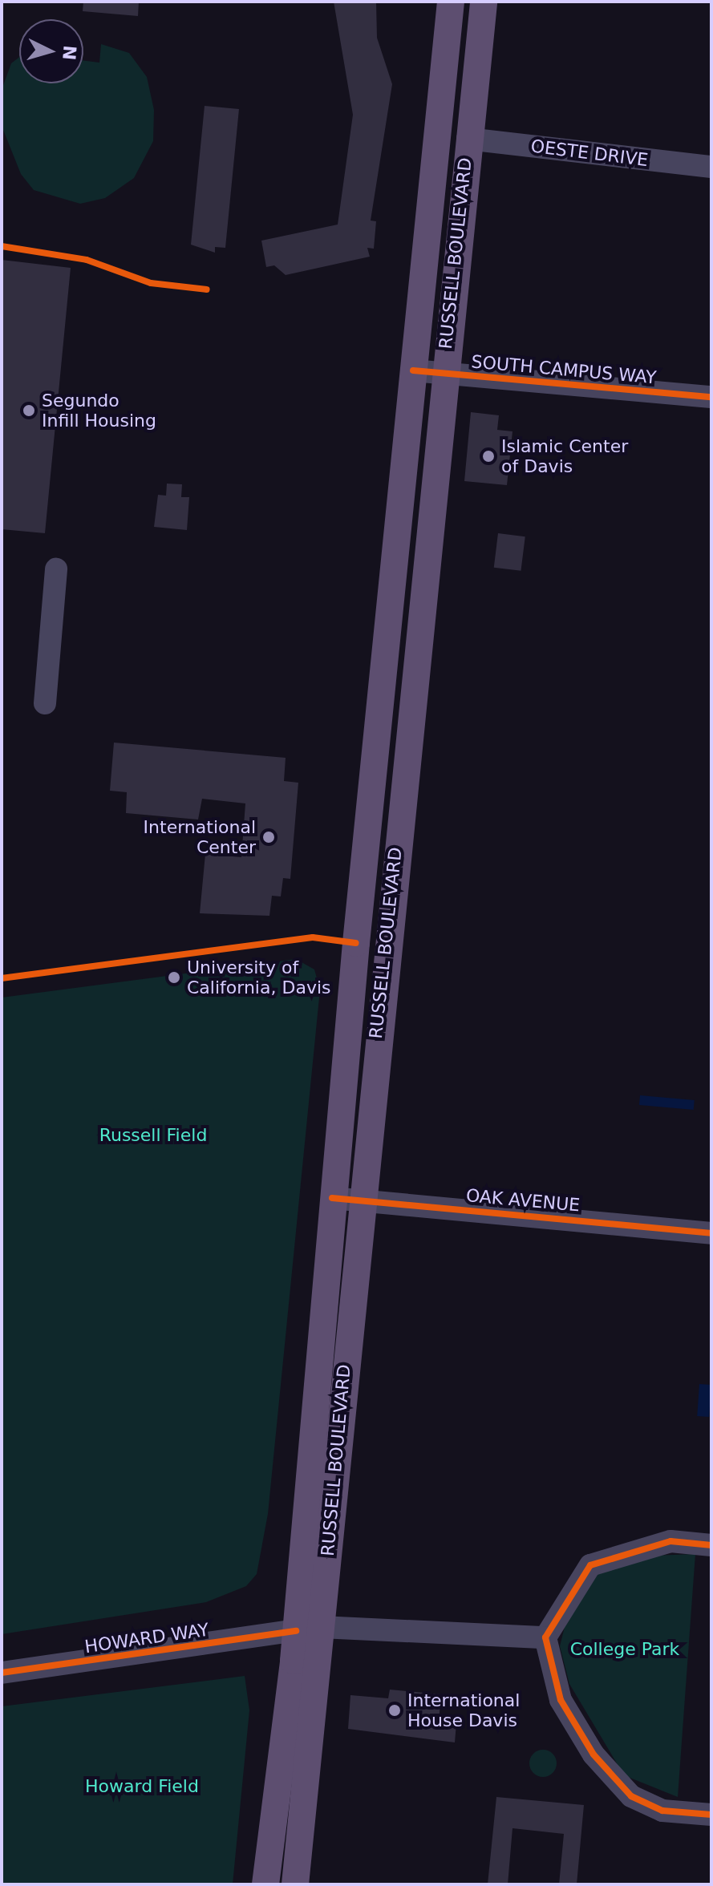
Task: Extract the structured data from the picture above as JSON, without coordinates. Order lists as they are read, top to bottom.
{
  "streets": {
    "main road": ["RUSSELL BOULEVARD"],
    "street": [
      "OESTE DRIVE",
      "SOUTH CAMPUS WAY",
      "OAK AVENUE",
      "HOWARD WAY"
    ]
  },
  "crossings": [
    ["OESTE DRIVE", "RUSSELL BOULEVARD"],
    ["RUSSELL BOULEVARD", "SOUTH CAMPUS WAY"],
    ["RUSSELL BOULEVARD", "OAK AVENUE"],
    ["RUSSELL BOULEVARD", "HOWARD WAY"]
  ],
  "parks": ["Russell Field", "College Park", "Howard Field"],
  "places": [
    "Segundo Infill Housing",
    "Islamic Center of Davis",
    "International Center",
    "University of California, Davis",
    "International House Davis"
  ],
  "north": "right"
}
